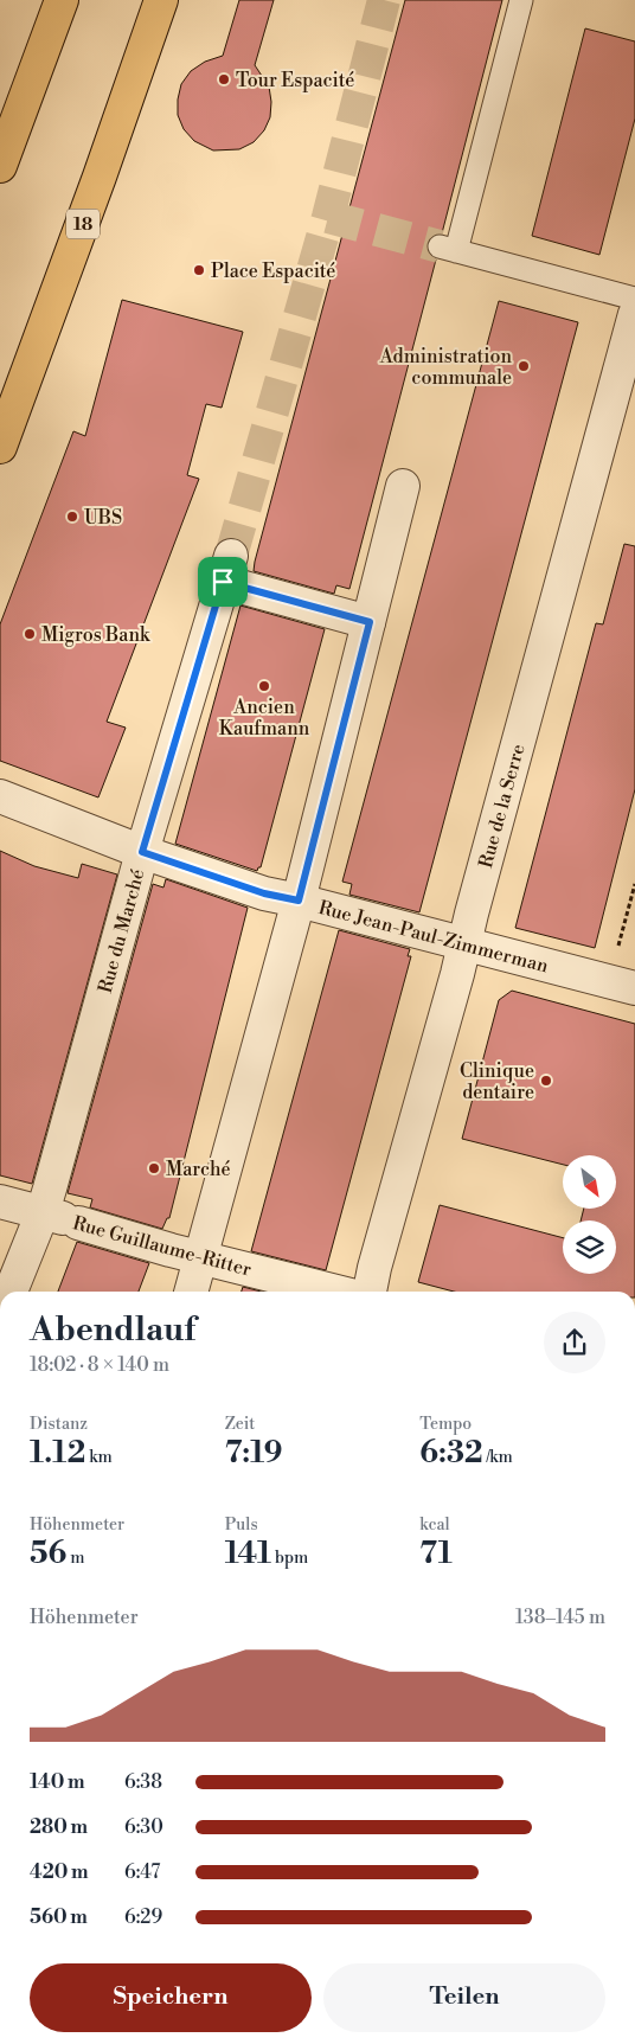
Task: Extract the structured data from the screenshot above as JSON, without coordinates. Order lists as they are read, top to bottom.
{
  "streets": {
    "main road": ["18"],
    "street": [
      "Rue de la Serre",
      "Rue du Marché",
      "Rue Jean-Paul-Zimmerman",
      "Rue Guillaume-Ritter"
    ]
  },
  "crossings": [
    ["Rue de la Serre", "Rue Jean-Paul-Zimmerman"],
    ["Rue du Marché", "Rue Jean-Paul-Zimmerman"],
    ["Rue du Marché", "Rue Guillaume-Ritter"]
  ],
  "places": [
    "Tour Espacité",
    "Place Espacité",
    "Administration communale",
    "UBS",
    "Migros Bank",
    "Ancien Kaufmann",
    "Clinique dentaire",
    "Marché"
  ],
  "north": "bottom right",
  "page": {
    "heading": ["Abendlauf", "18:02 · 8 × 140 m"],
    "stats": [
      ["Distanz", "1.12 km"],
      ["Zeit", "7:19"],
      ["Tempo", "6:32 /km"],
      ["Höhenmeter", "56 m"],
      ["Puls", "141 bpm"],
      ["kcal", "71"]
    ],
    "chart": ["Höhenmeter", "138–145 m"],
    "list": [
      {
        "name": "140 m",
        "note": "6:38"
      },
      {
        "name": "280 m",
        "note": "6:30"
      },
      {
        "name": "420 m",
        "note": "6:47"
      },
      {
        "name": "560 m",
        "note": "6:29"
      }
    ],
    "buttons": ["Speichern", "Teilen"]
  }
}
